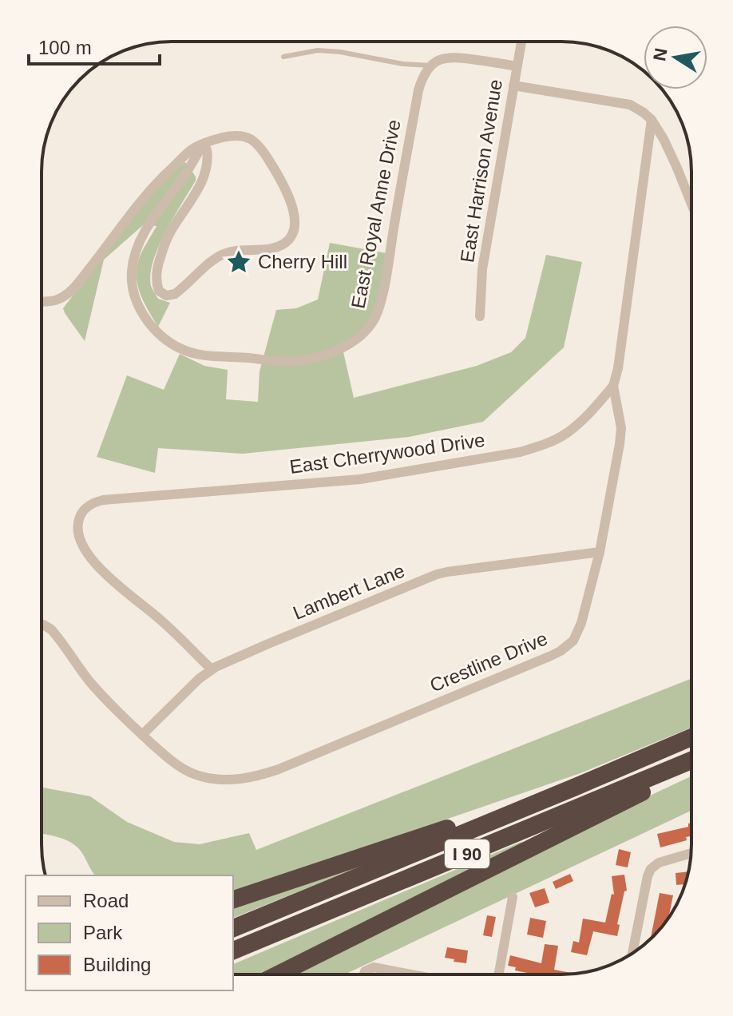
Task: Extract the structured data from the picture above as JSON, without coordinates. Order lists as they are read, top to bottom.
{
  "streets": {
    "highway": ["I 90"],
    "street": [
      "East Harrison Avenue",
      "East Royal Anne Drive",
      "East Cherrywood Drive",
      "Lambert Lane",
      "Crestline Drive"
    ]
  },
  "crossings": [
    ["East Cherrywood Drive", "Lambert Lane"],
    ["East Cherrywood Drive", "Crestline Drive"],
    ["Lambert Lane", "Crestline Drive"]
  ],
  "places": {
    "place": ["Cherry Hill"]
  },
  "legend": ["Road", "Park", "Building"],
  "scale_bar": "100 m",
  "north": "left"
}
